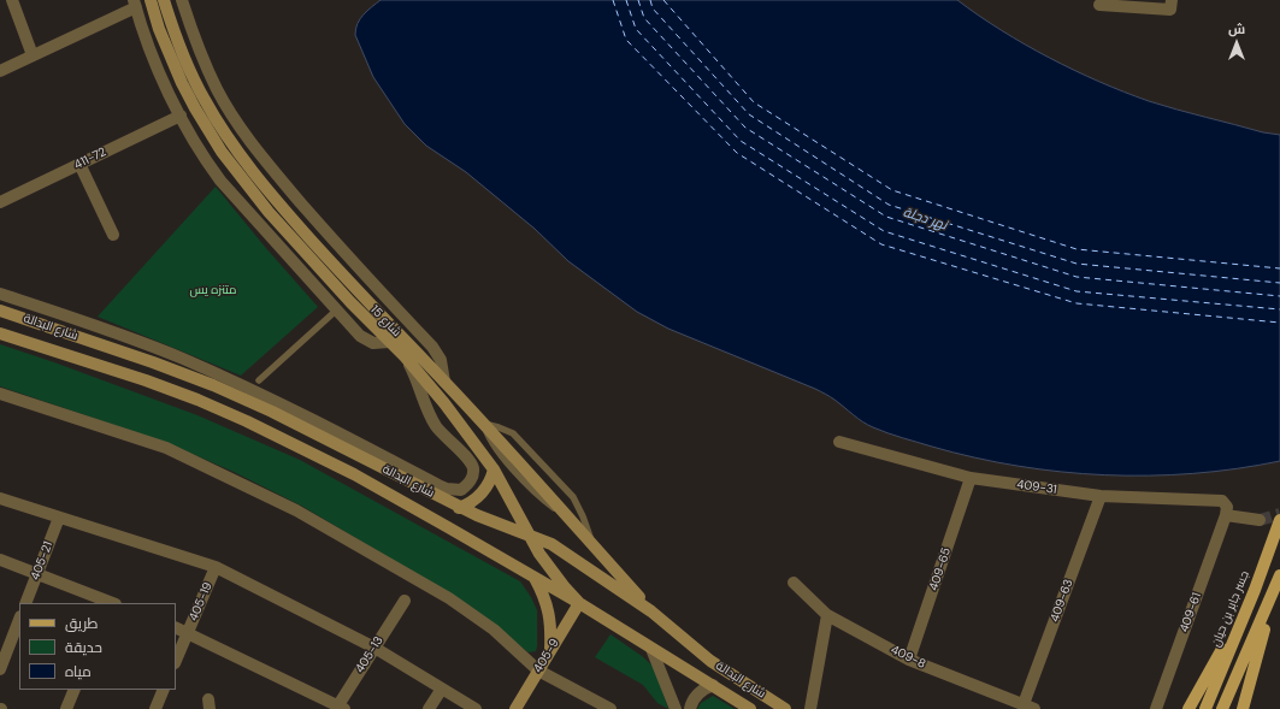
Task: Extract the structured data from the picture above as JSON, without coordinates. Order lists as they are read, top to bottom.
{
  "streets": {
    "main road": [
      "شارع 15",
      "شارع البدالة",
      "جسر جابر بن حيان",
      "405-9"
    ],
    "street": [
      "411-72",
      "409-31",
      "405-21",
      "409-65",
      "409-63",
      "405-19",
      "409-61",
      "405-13",
      "409-8"
    ]
  },
  "crossings": [
    ["شارع 15", "شارع البدالة"],
    ["شارع 15", "405-9"],
    ["شارع البدالة", "405-9"],
    ["409-31", "409-65"],
    ["409-31", "409-63"],
    ["409-31", "409-61"],
    ["409-65", "409-8"],
    ["409-63", "409-8"]
  ],
  "water": ["نهر دجلة"],
  "parks": ["متنزه يس"],
  "legend": ["طريق", "حديقة", "مياه"],
  "north": "top"
}
